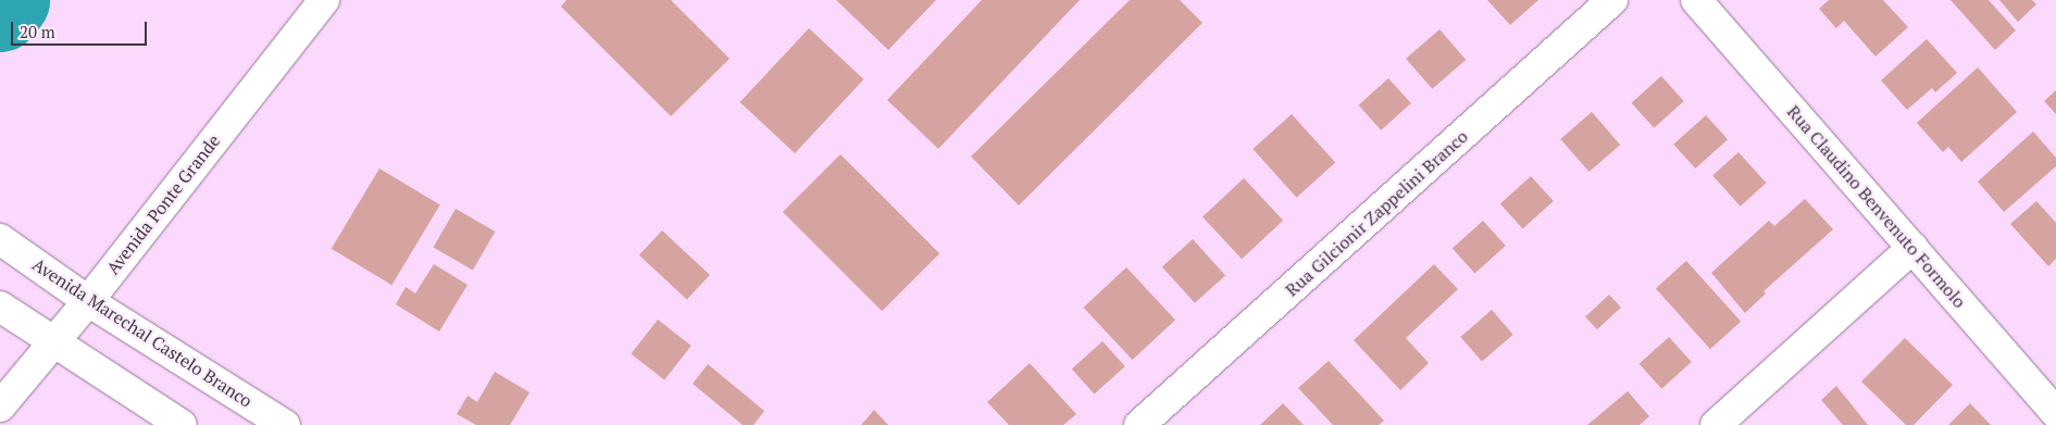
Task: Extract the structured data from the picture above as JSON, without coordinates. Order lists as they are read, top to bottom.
{
  "streets": {
    "street": [
      "Avenida Ponte Grande",
      "Rua Claudino Benvenuto Formolo",
      "Rua Gilcionir Zappelini Branco",
      "Avenida Marechal Castelo Branco"
    ]
  },
  "crossings": [
    ["Avenida Ponte Grande", "Avenida Marechal Castelo Branco"]
  ],
  "scale_bar": "20 m"
}
